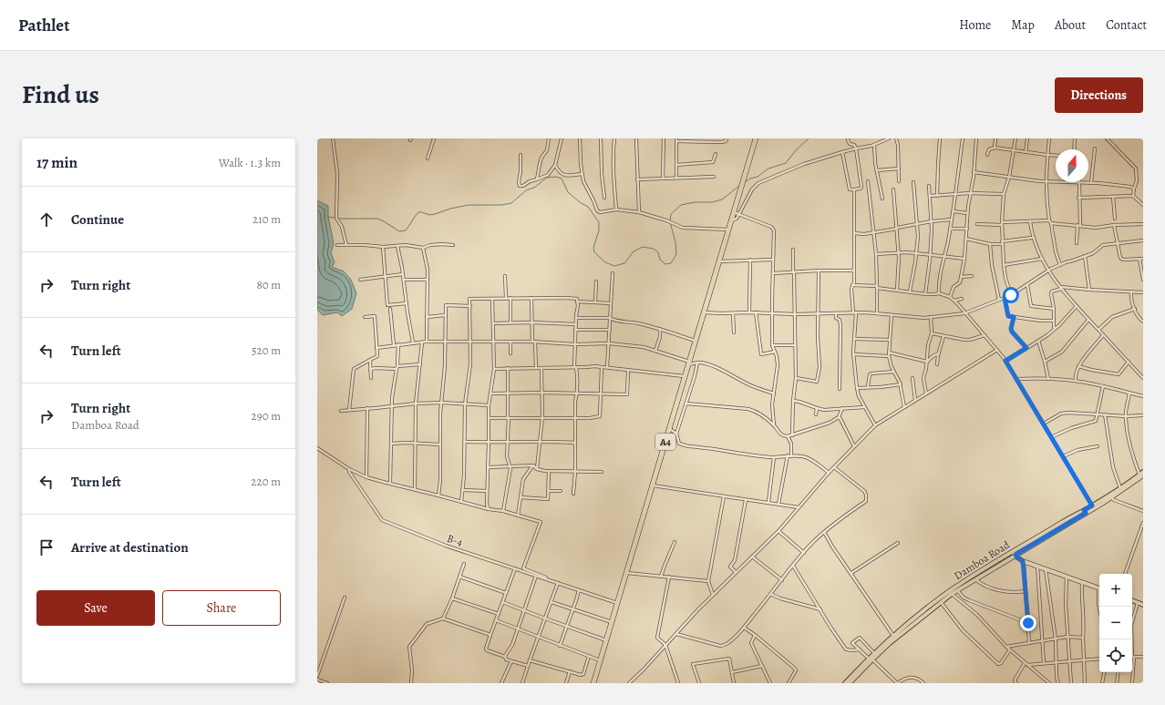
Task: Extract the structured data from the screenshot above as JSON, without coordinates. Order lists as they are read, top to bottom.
{
  "streets": {
    "highway": ["A4"],
    "main road": ["Damboa Road"],
    "street": ["B-4"]
  },
  "crossings": [
    ["A4", "B-4"]
  ],
  "north": "top",
  "page": {
    "header": "Pathlet",
    "nav": [
      "Home",
      "Map",
      "About",
      "Contact"
    ],
    "title": "Find us",
    "buttons": [
      "Directions",
      ["Save", "Share"]
    ],
    "heading": ["17 min", "Walk · 1.3 km"],
    "list": [
      ["Continue", "210 m"],
      ["Turn right", "80 m"],
      ["Turn left", "520 m"],
      ["Turn right", "Damboa Road", "290 m"],
      ["Turn left", "220 m"],
      "Arrive at destination"
    ],
    "map_buttons": ["+", "−"]
  }
}
